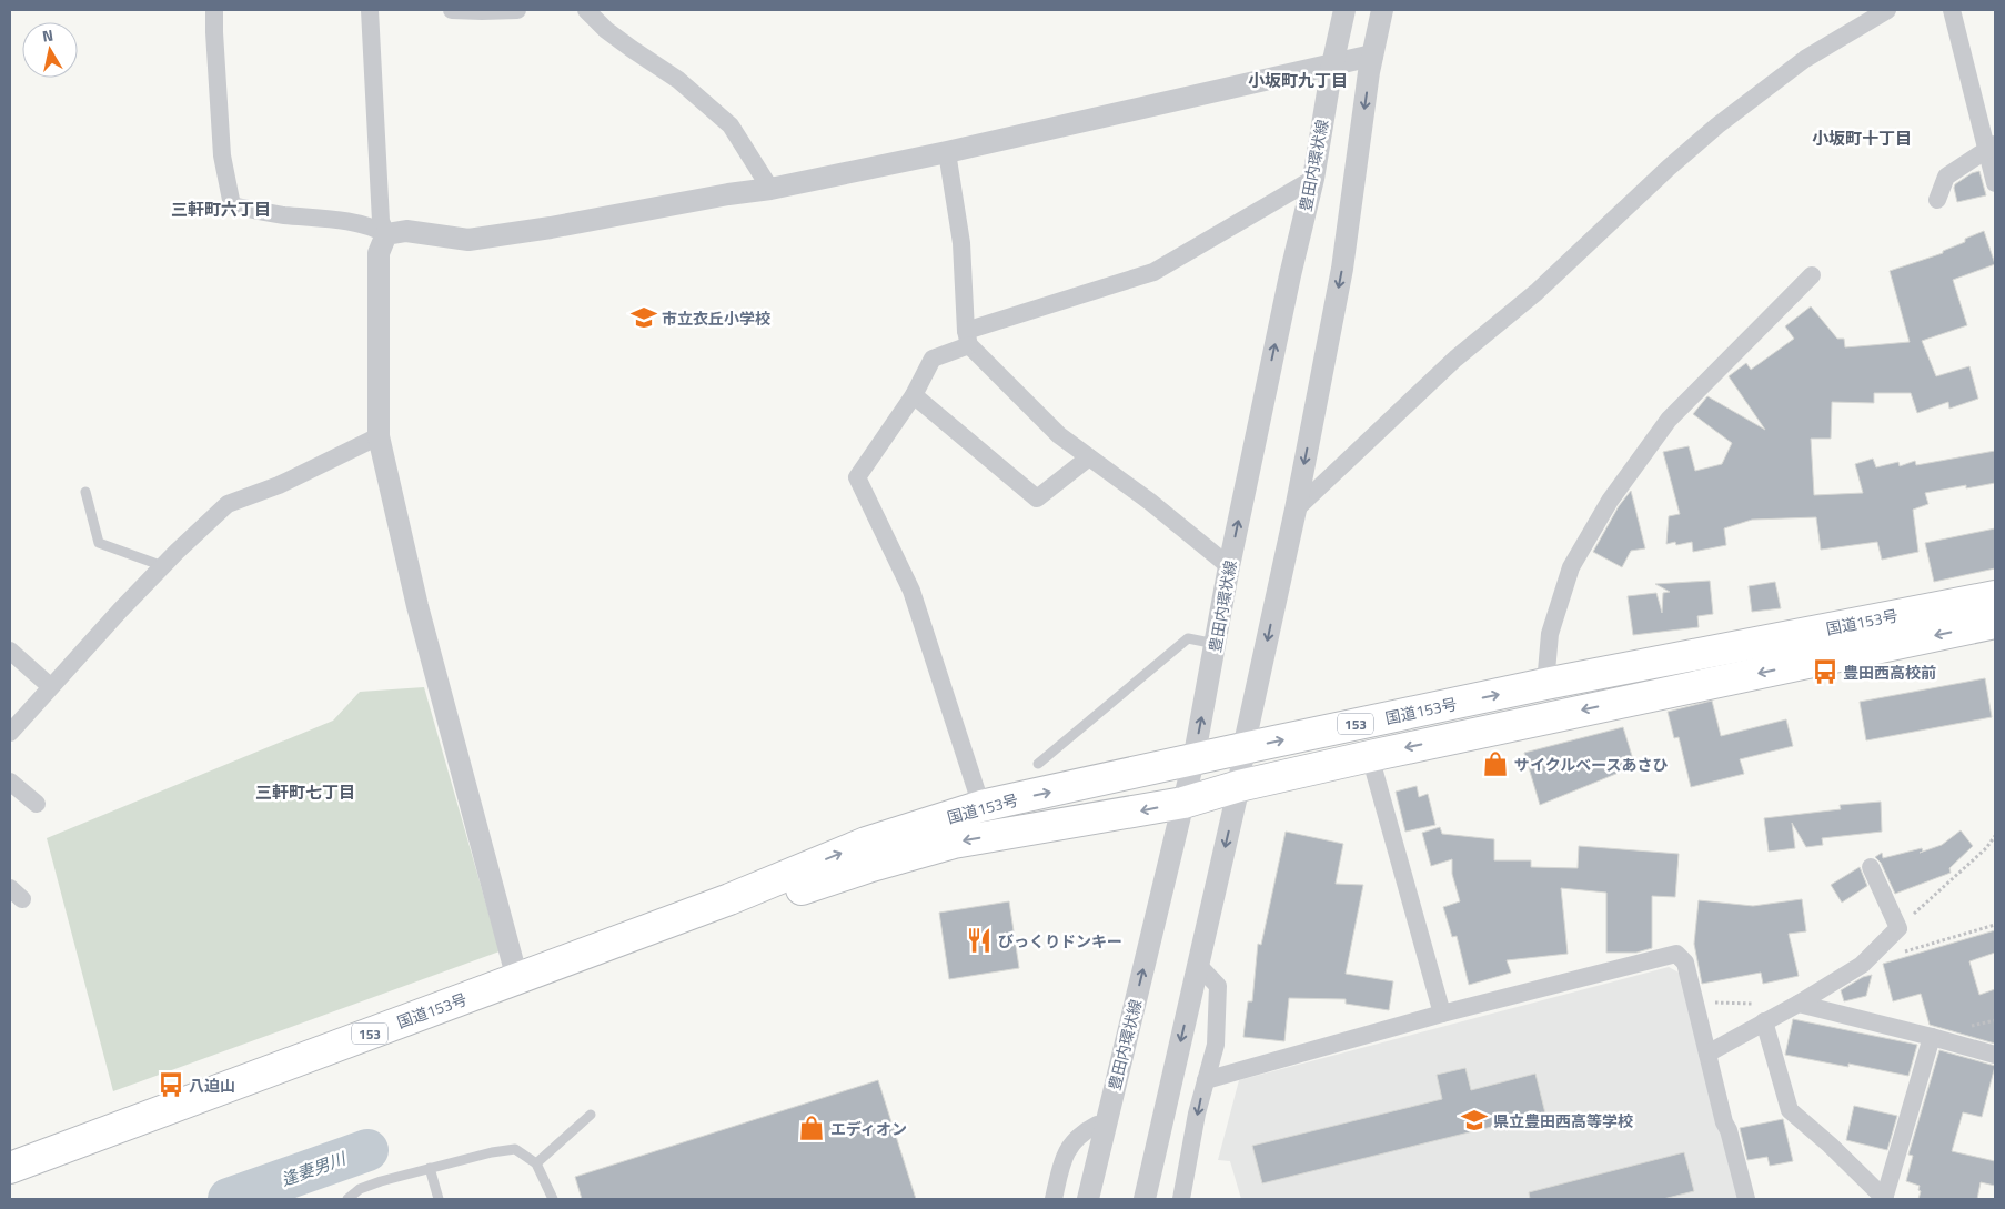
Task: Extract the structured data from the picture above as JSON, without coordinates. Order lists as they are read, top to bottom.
{
  "streets": {
    "highway": ["国道153号", "153"],
    "street": ["豊田内環状線"]
  },
  "crossings": [
    ["豊田内環状線", "国道153号"]
  ],
  "districts": [
    "小坂町九丁目",
    "小坂町十丁目",
    "三軒町六丁目",
    "三軒町七丁目"
  ],
  "water": ["逢妻男川"],
  "places": {
    "school or university": ["市立衣丘小学校", "県立豊田西高等学校"],
    "bus stop": ["豊田西高校前", "八迫山"],
    "shop": ["サイクルベースあさひ", "エディオン"],
    "restaurant": ["びっくりドンキー"]
  },
  "north": "top"
}
